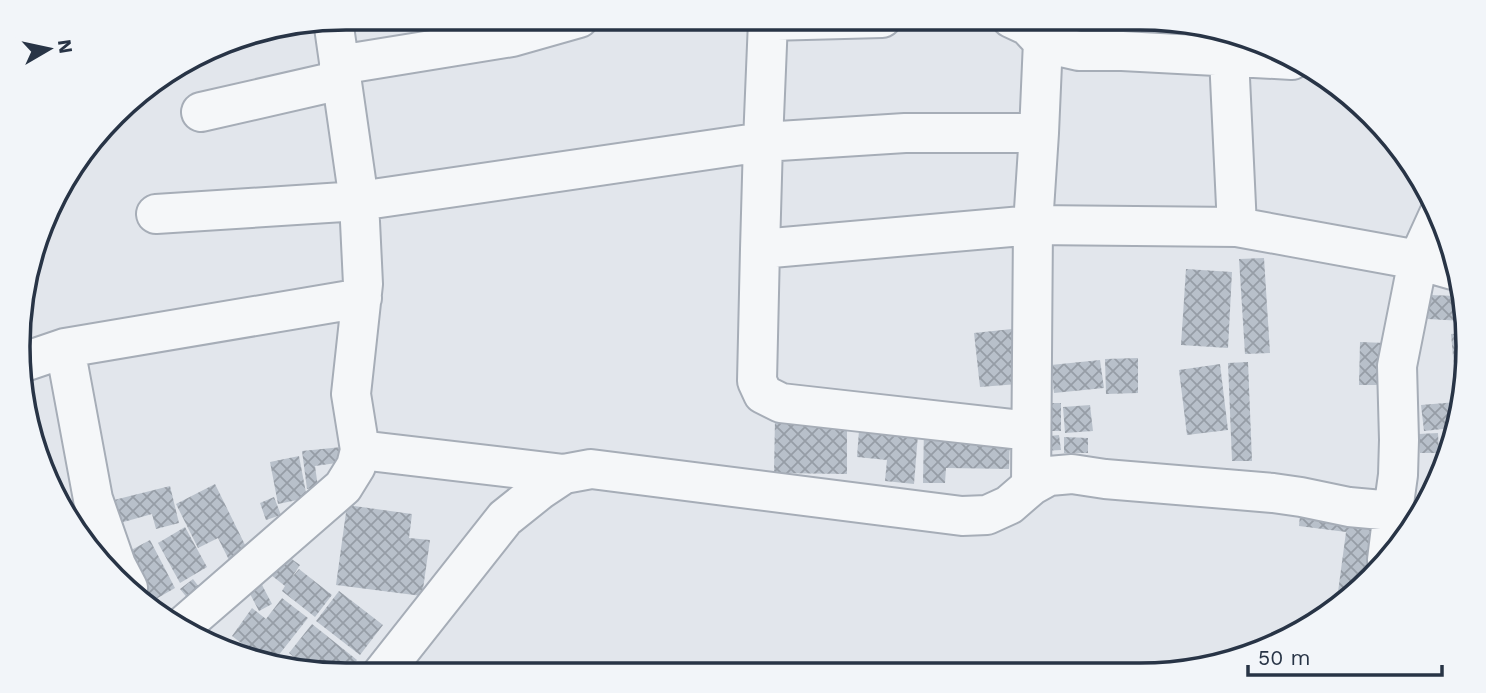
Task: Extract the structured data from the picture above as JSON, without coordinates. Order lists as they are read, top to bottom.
{
  "scale_bar": "50 m",
  "north": "right"
}
